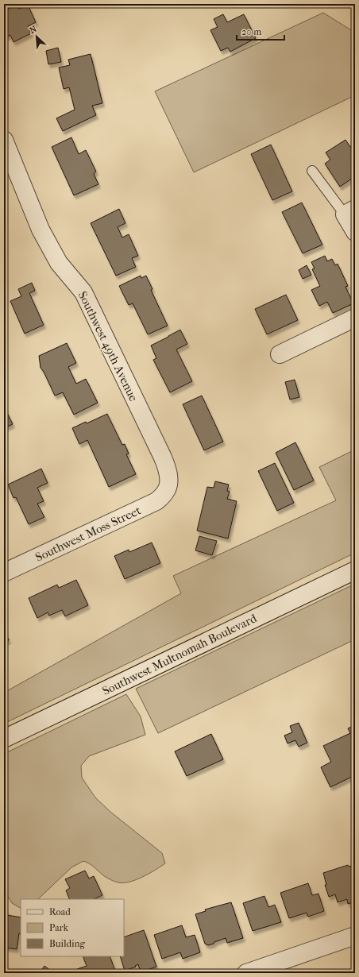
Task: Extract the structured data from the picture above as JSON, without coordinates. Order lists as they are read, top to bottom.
{
  "streets": {
    "street": ["Southwest 49th Avenue", "Southwest Moss Street", "Southwest Multnomah Boulevard"]
  },
  "crossings": [
    ["Southwest 49th Avenue", "Southwest Moss Street"]
  ],
  "legend": ["Road", "Park", "Building"],
  "scale_bar": "20 m",
  "north": "top left"
}
